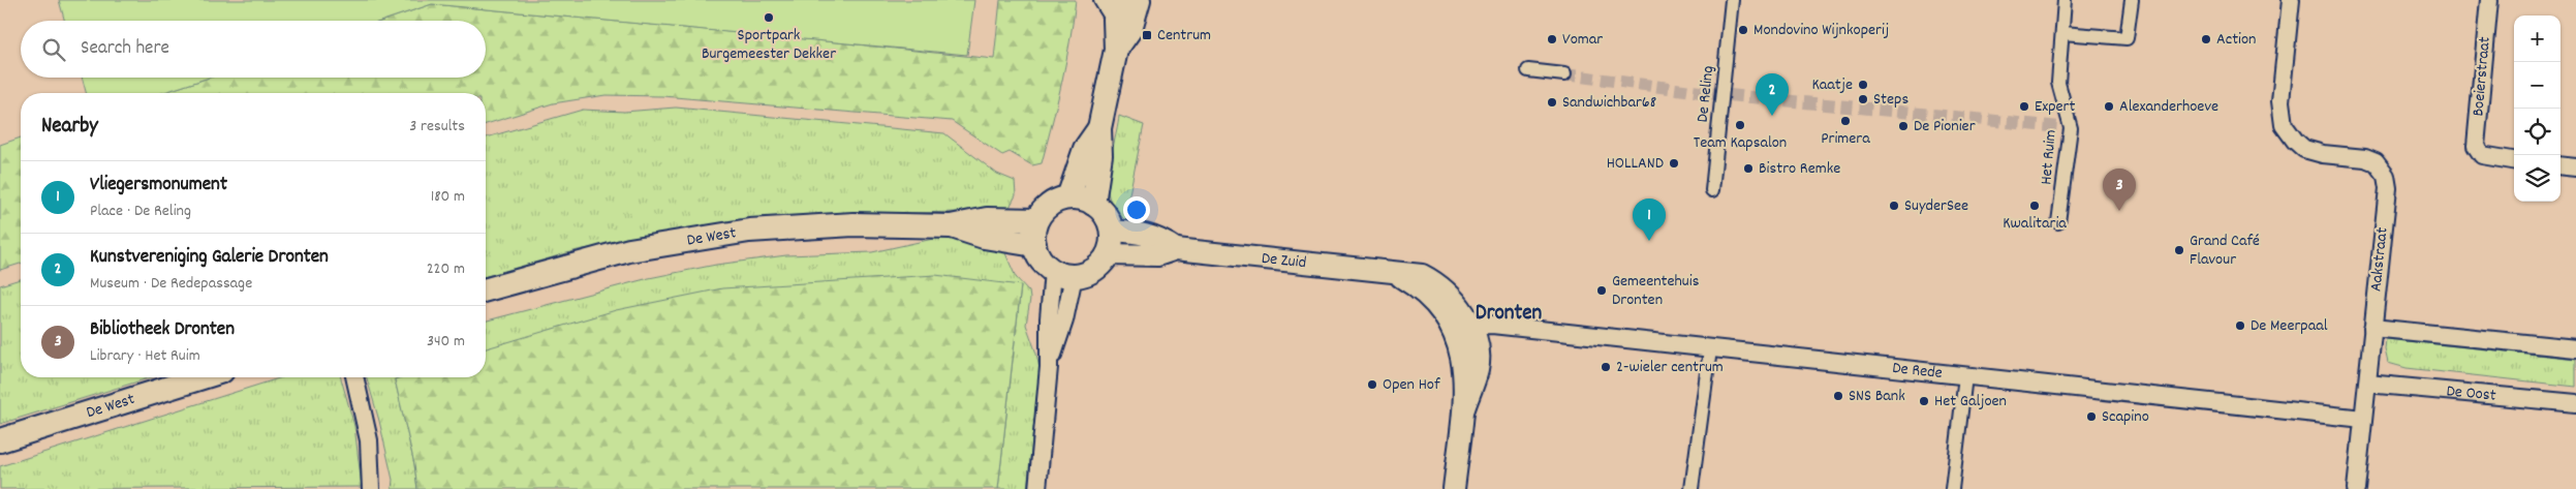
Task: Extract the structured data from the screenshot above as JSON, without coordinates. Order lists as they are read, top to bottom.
{
  "streets": {
    "main road": ["De West"],
    "street": [
      "Boeierstraat",
      "De Reling",
      "Het Ruim",
      "De Zuid",
      "Aakstraat",
      "De Rede",
      "De Oost"
    ]
  },
  "crossings": [
    ["De West", "De Zuid"],
    ["De Zuid", "De Rede"],
    ["Aakstraat", "De Rede"],
    ["Aakstraat", "De Oost"]
  ],
  "districts": ["Dronten"],
  "places": {
    "other": [
      "Sportpark Burgemeester Dekker",
      "Mondovino Wijnkoperij",
      "Vomar",
      "Action",
      "Kaatje",
      "Steps",
      "Sandwichbar68",
      "Expert",
      "Alexanderhoeve",
      "Primera",
      "Team Kapsalon",
      "De Pionier",
      "HOLLAND",
      "Bistro Remke",
      "SuyderSee",
      "Kwalitaria",
      "Grand Café Flavour",
      "Gemeentehuis Dronten",
      "De Meerpaal",
      "2-wieler centrum",
      "Open Hof",
      "SNS Bank",
      "Het Galjoen",
      "Scapino"
    ],
    "transit": ["Centrum"]
  },
  "page": {
    "map_buttons": ["+", "−"],
    "search": "Search here",
    "pins": ["2", "3", "1"],
    "heading": ["Nearby", "3 results"],
    "list": [
      {
        "mark": "1",
        "name": "Vliegersmonument",
        "note": "Place · De Reling",
        "value": "180 m"
      },
      {
        "mark": "2",
        "name": "Kunstvereniging Galerie Dronten",
        "note": "Museum · De Redepassage",
        "value": "220 m"
      },
      {
        "mark": "3",
        "name": "Bibliotheek Dronten",
        "note": "Library · Het Ruim",
        "value": "340 m"
      }
    ]
  }
}
